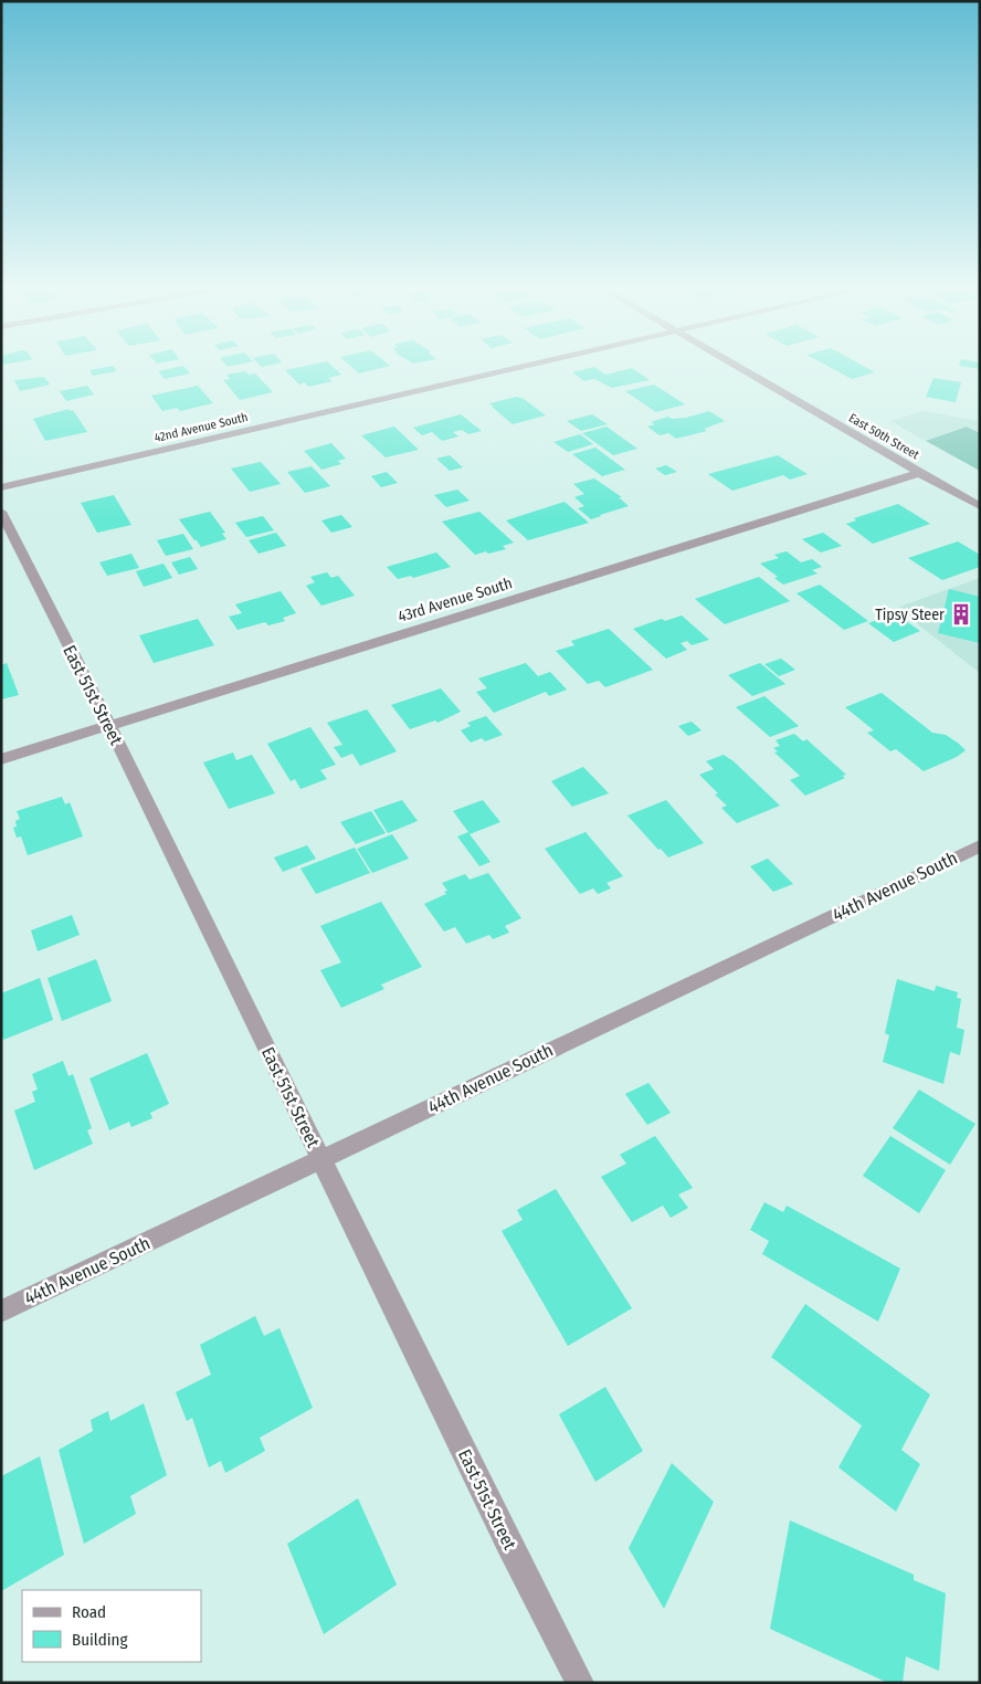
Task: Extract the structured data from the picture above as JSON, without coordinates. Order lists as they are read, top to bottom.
{
  "streets": {
    "street": [
      "42nd Avenue South",
      "East 50th Street",
      "43rd Avenue South",
      "East 51st Street",
      "44th Avenue South"
    ]
  },
  "crossings": [
    ["East 50th Street", "43rd Avenue South"],
    ["43rd Avenue South", "East 51st Street"],
    ["East 51st Street", "44th Avenue South"]
  ],
  "places": {
    "building": ["Tipsy Steer"]
  },
  "legend": ["Road", "Building"]
}
